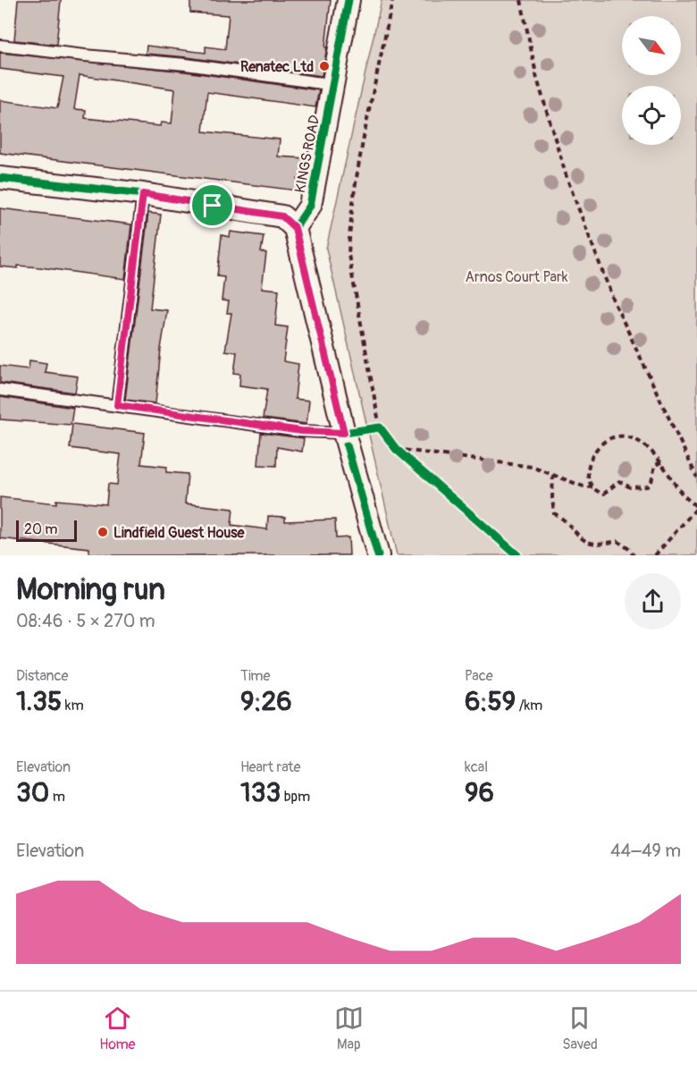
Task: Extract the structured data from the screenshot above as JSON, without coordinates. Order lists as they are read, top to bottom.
{
  "streets": {
    "street": ["KINGS ROAD"]
  },
  "parks": ["Arnos Court Park"],
  "places": ["Renatec Ltd", "Lindfield Guest House"],
  "scale_bar": "20 m",
  "north": "bottom right",
  "page": {
    "scale": "20 m",
    "heading": ["Morning run", "08:46 · 5 × 270 m"],
    "stats": [
      ["Distance", "1.35 km"],
      ["Time", "9:26"],
      ["Pace", "6:59 /km"],
      ["Elevation", "30 m"],
      ["Heart rate", "133 bpm"],
      ["kcal", "96"]
    ],
    "chart": ["Elevation", "44–49 m"],
    "tabs": ["Home", "Map", "Saved"]
  }
}
